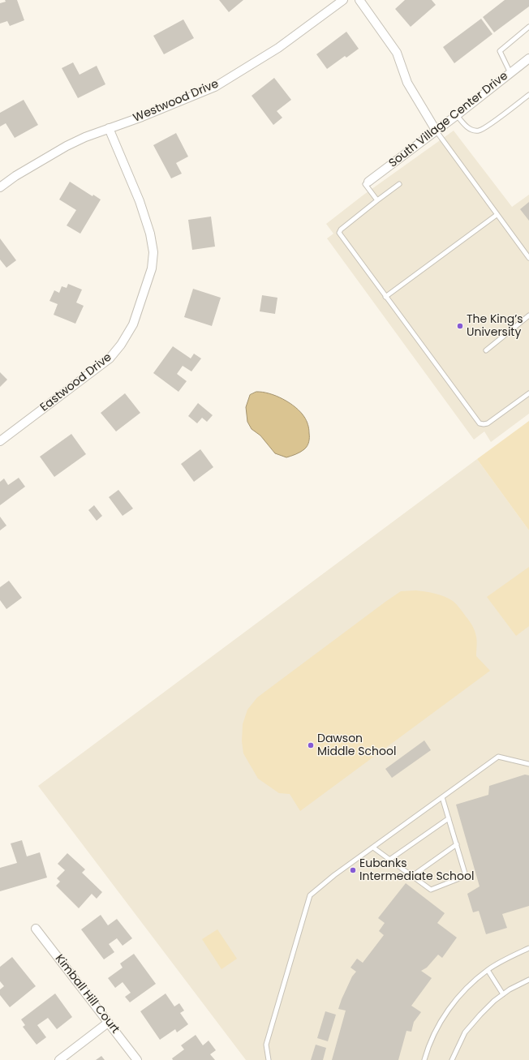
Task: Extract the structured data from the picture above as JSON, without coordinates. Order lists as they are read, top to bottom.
{
  "streets": {
    "street": [
      "Westwood Drive",
      "South Village Center Drive",
      "Eastwood Drive",
      "Kimball Hill Court"
    ]
  },
  "crossings": [
    ["Westwood Drive", "Eastwood Drive"]
  ],
  "places": ["The King’s University", "Dawson Middle School", "Eubanks Intermediate School"]
}
